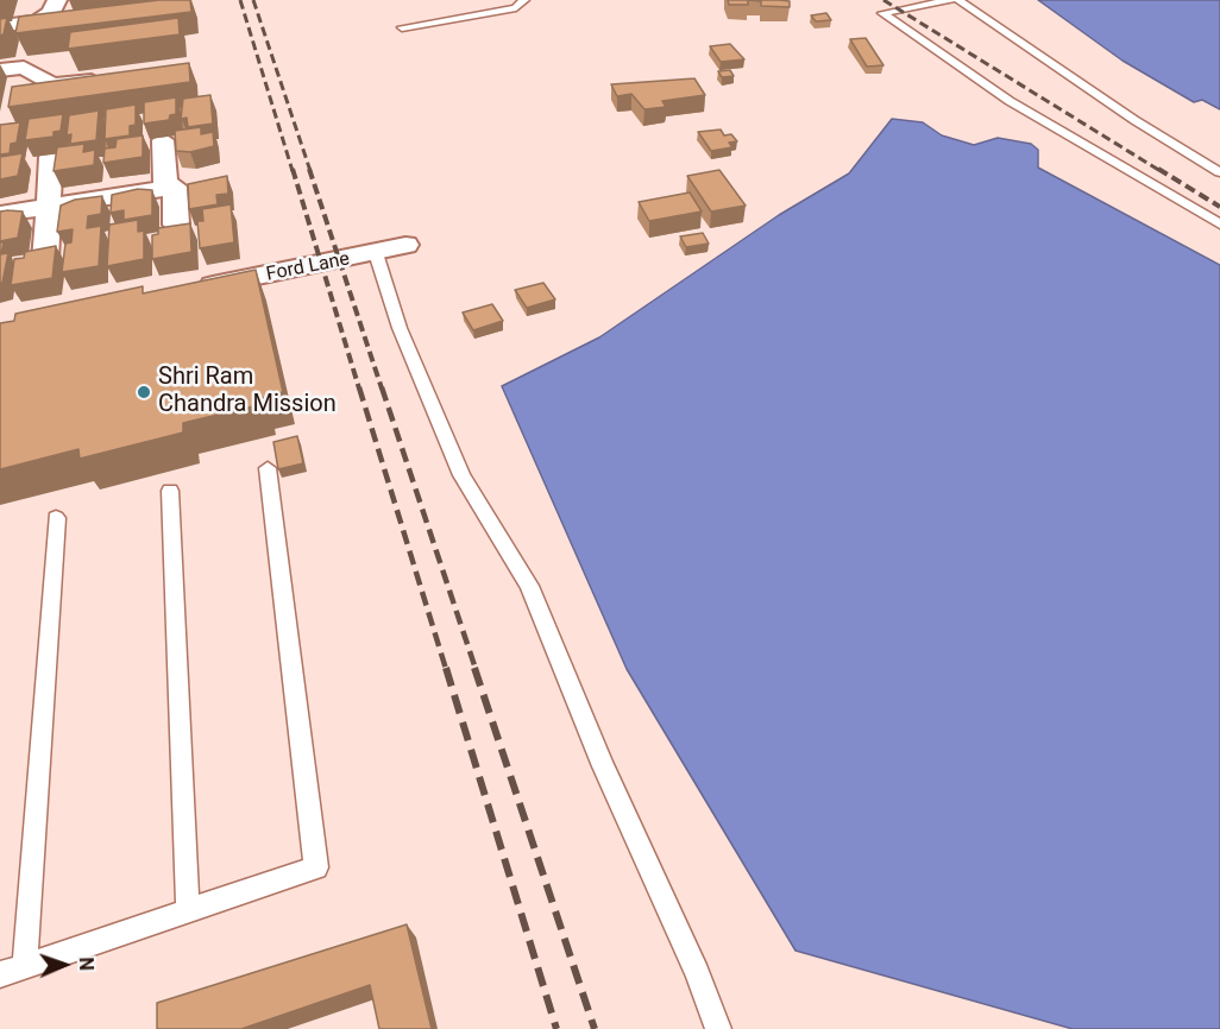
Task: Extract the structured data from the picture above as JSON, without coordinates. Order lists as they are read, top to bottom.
{
  "streets": {
    "street": ["Ford Lane"]
  },
  "places": ["Shri Ram Chandra Mission"],
  "north": "right"
}
